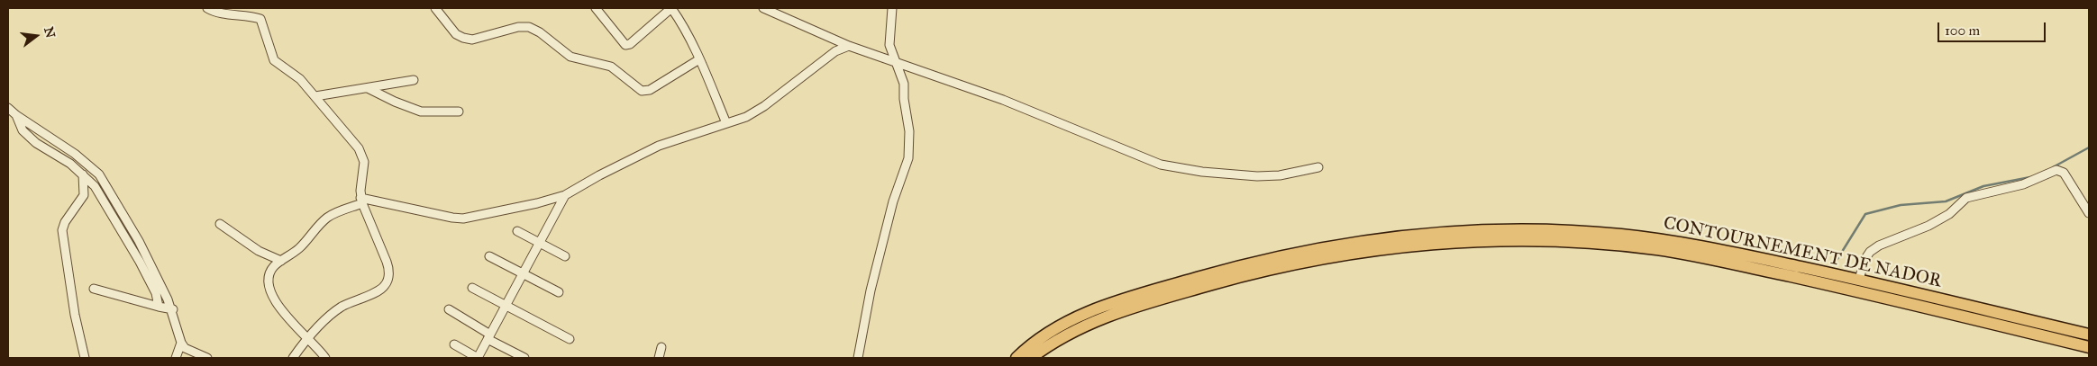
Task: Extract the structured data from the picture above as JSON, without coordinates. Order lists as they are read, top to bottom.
{
  "streets": {
    "highway": ["CONTOURNEMENT DE NADOR"]
  },
  "scale_bar": "100 m",
  "north": "right"
}
